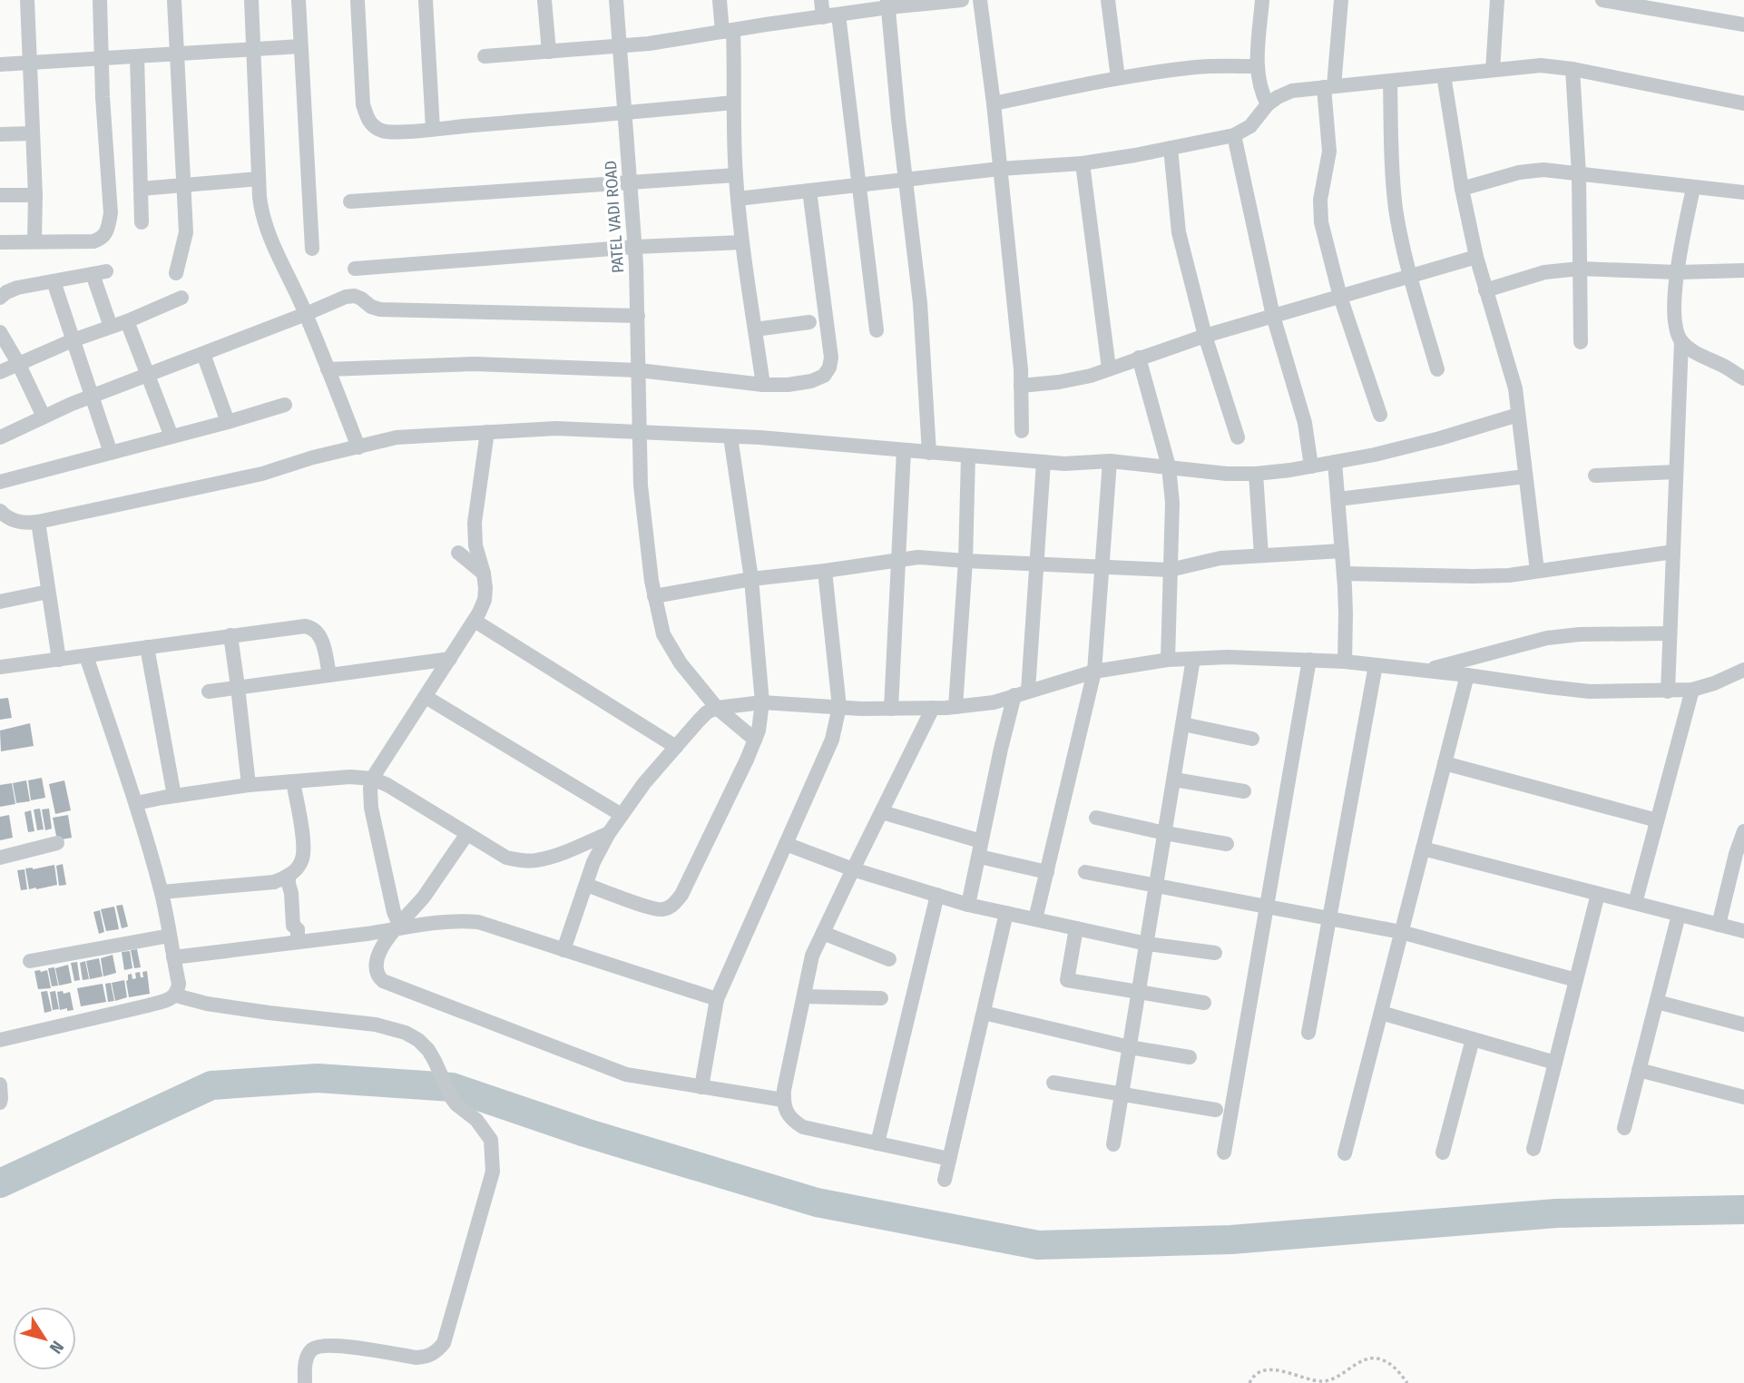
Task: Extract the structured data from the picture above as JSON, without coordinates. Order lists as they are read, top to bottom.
{
  "streets": {
    "street": ["PATEL VADI ROAD"]
  },
  "north": "bottom right"
}
